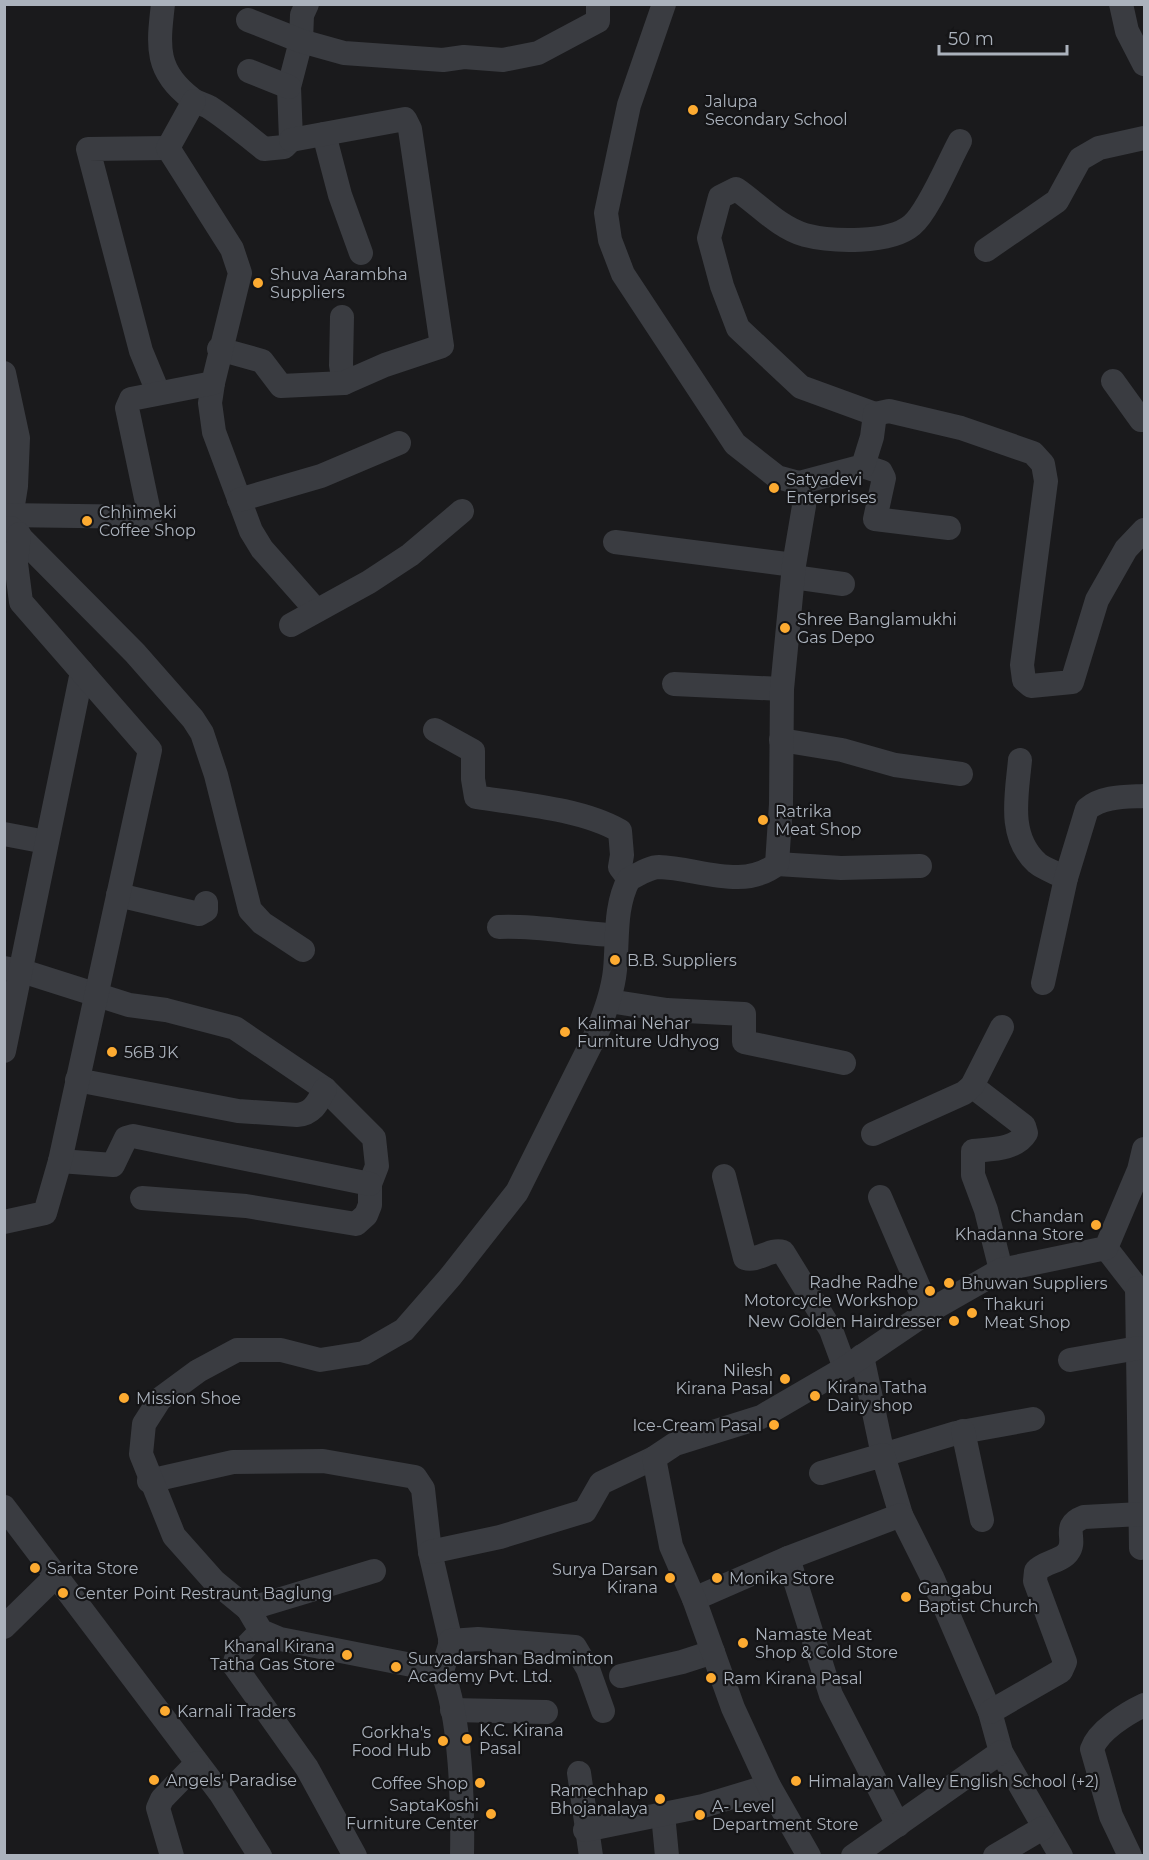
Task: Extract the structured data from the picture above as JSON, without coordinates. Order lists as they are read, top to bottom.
{
  "places": [
    "Jalupa Secondary School",
    "Shuva Aarambha Suppliers",
    "Satyadevi Enterprises",
    "Chhimeki Coffee Shop",
    "Shree Banglamukhi Gas Depo",
    "Ratrika Meat Shop",
    "B.B. Suppliers",
    "Kalimai Nehar Furniture Udhyog",
    "56B JK",
    "Chandan Khadanna Store",
    "Bhuwan Suppliers",
    "Radhe Radhe Motorcycle Workshop",
    "Thakuri Meat Shop",
    "New Golden Hairdresser",
    "Nilesh Kirana Pasal",
    "Kirana Tatha Dairy shop",
    "Mission Shoe",
    "Ice-Cream Pasal",
    "Sarita Store",
    "Surya Darsan Kirana",
    "Monika Store",
    "Center Point Restraunt Baglung",
    "Gangabu Baptist Church",
    "Namaste Meat Shop & Cold Store",
    "Khanal Kirana Tatha Gas Store",
    "Suryadarshan Badminton Academy Pvt. Ltd.",
    "Ram Kirana Pasal",
    "Karnali Traders",
    "K.C. Kirana Pasal",
    "Gorkha's Food Hub",
    "Angels' Paradise",
    "Himalayan Valley English School (+2)",
    "Coffee Shop",
    "Ramechhap Bhojanalaya",
    "SaptaKoshi Furniture Center",
    "A- Level Department Store"
  ],
  "scale_bar": "50 m"
}
